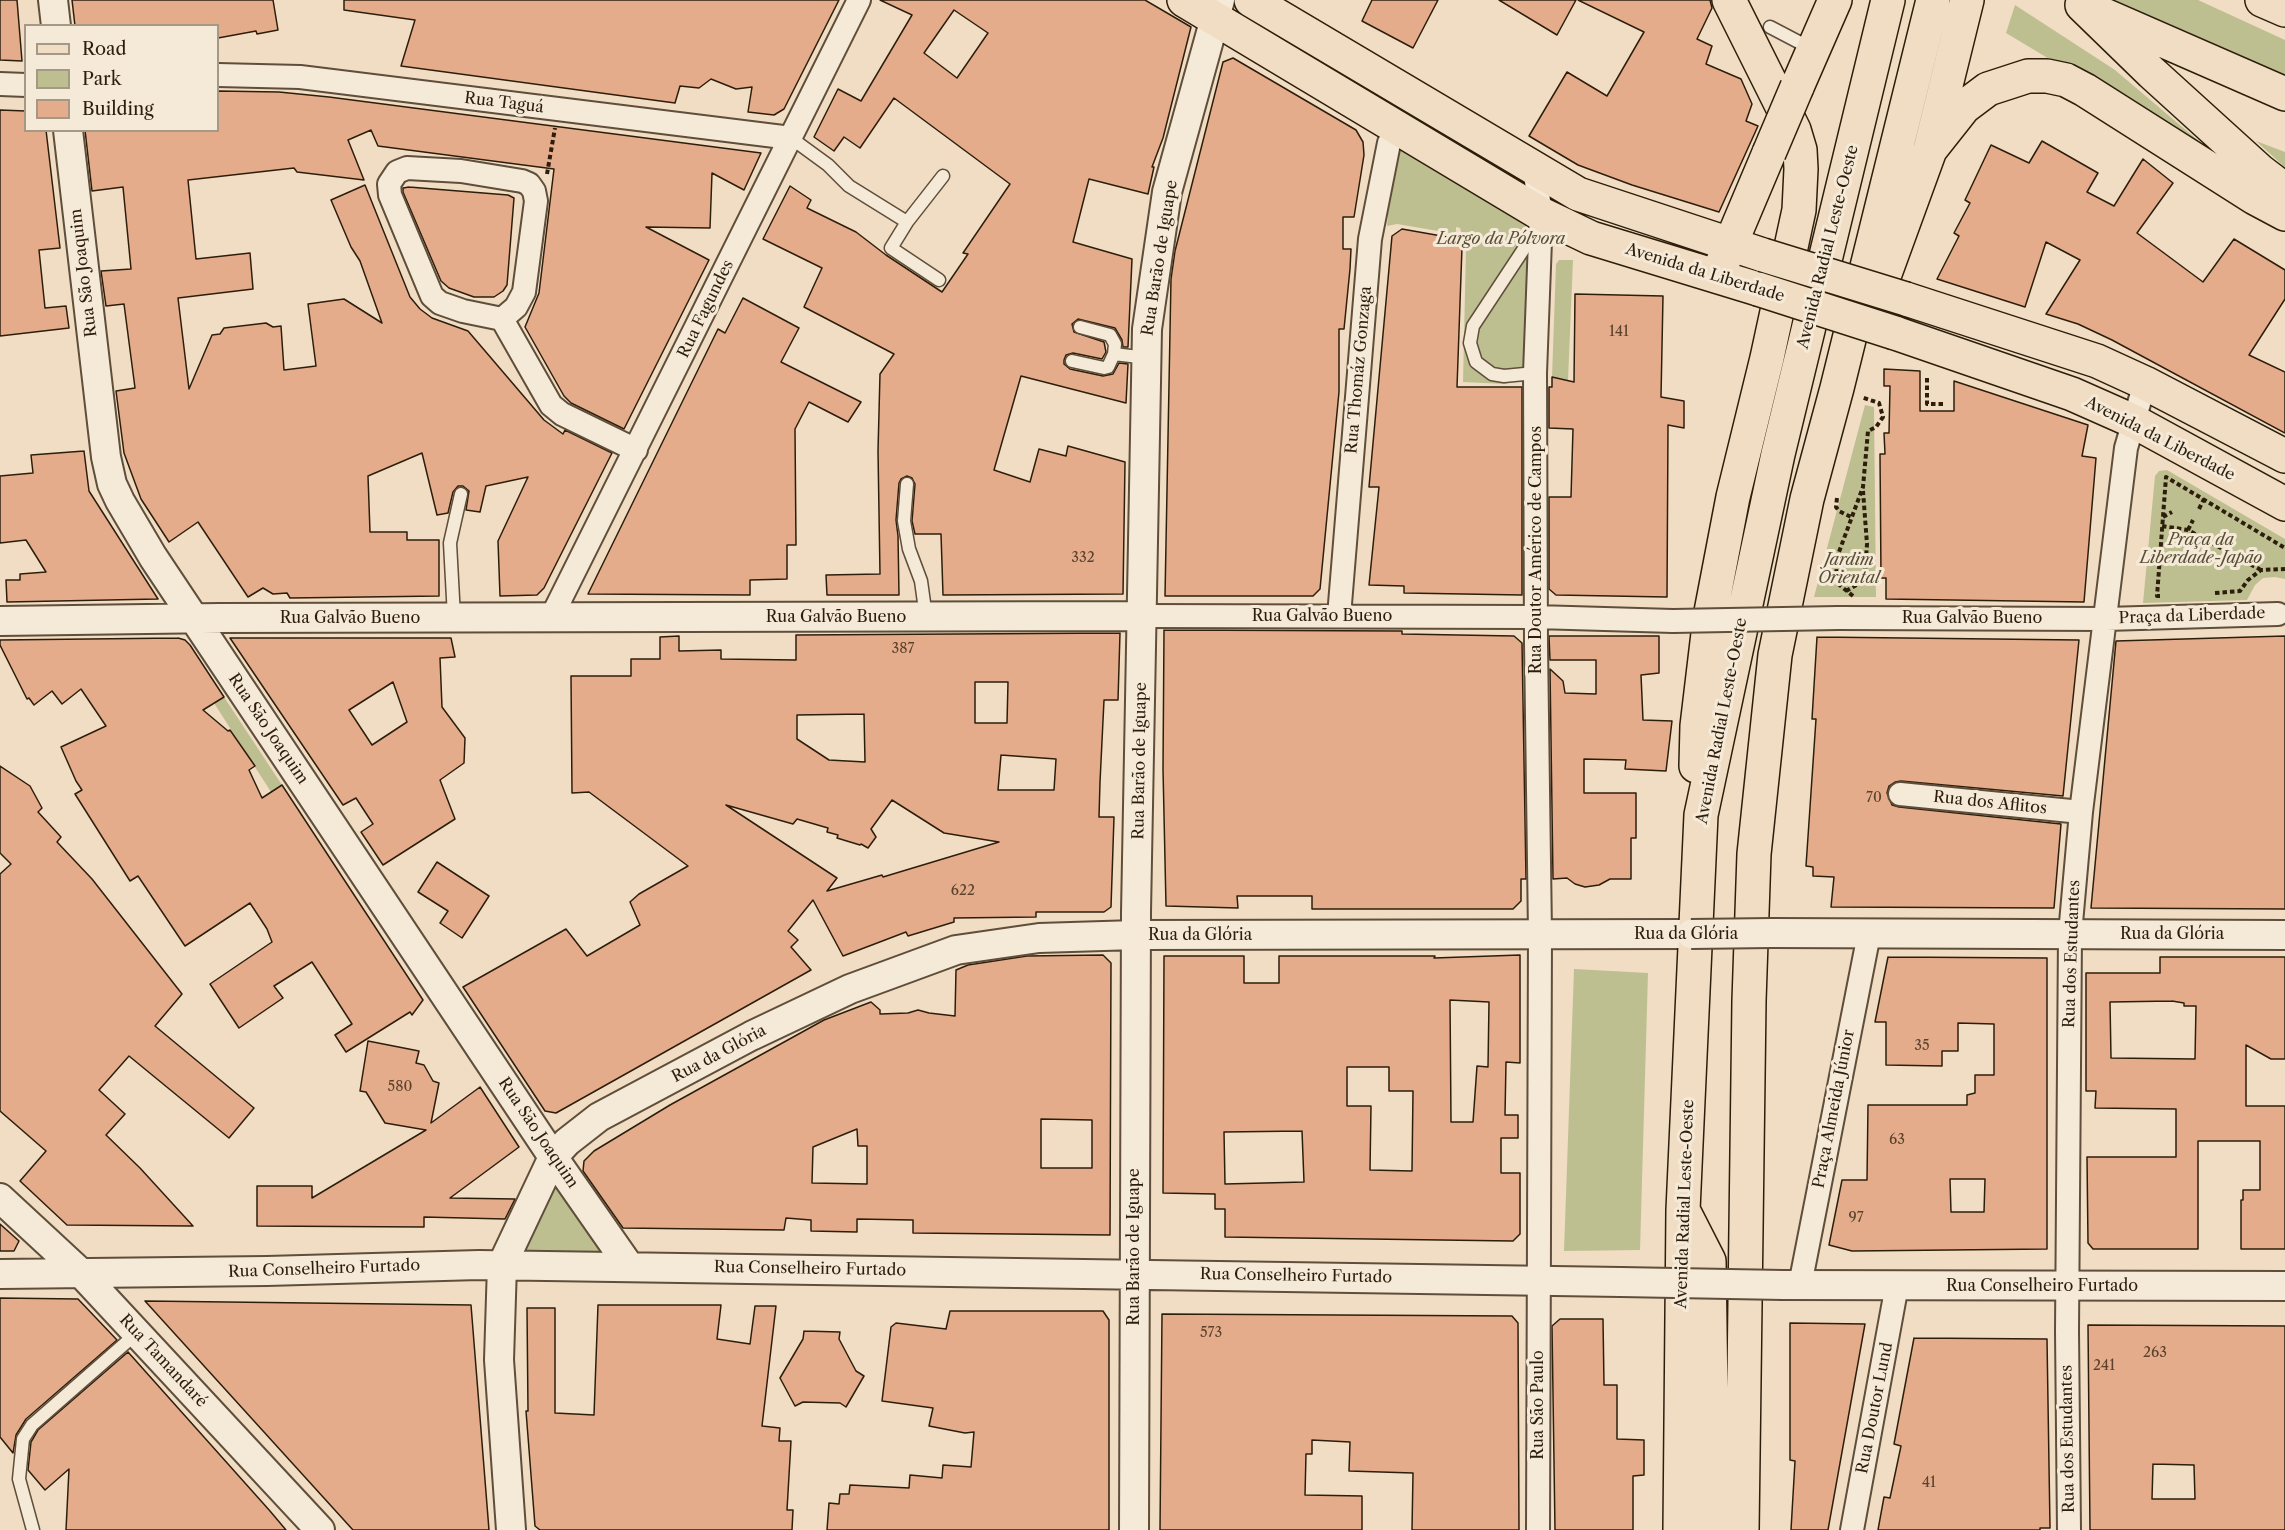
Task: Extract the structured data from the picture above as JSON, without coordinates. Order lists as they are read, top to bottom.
{
  "streets": {
    "main road": ["Avenida Radial Leste-Oeste", "Avenida da Liberdade"],
    "street": [
      "Rua Taguá",
      "Rua Barão de Iguape",
      "Rua São Joaquim",
      "Rua Fagundes",
      "Rua Thomáz Gonzaga",
      "Rua Doutor Américo de Campos",
      "Rua Galvão Bueno",
      "Praça da Liberdade",
      "Rua dos Aflitos",
      "Rua da Glória",
      "Rua dos Estudantes",
      "Praça Almeida Júnior",
      "Rua Conselheiro Furtado",
      "Rua Tamandaré",
      "Rua São Paulo",
      "Rua Doutor Lund"
    ]
  },
  "crossings": [
    ["Rua Taguá", "Rua Fagundes"],
    ["Rua Barão de Iguape", "Avenida da Liberdade"],
    ["Rua Barão de Iguape", "Rua Galvão Bueno"],
    ["Rua Barão de Iguape", "Rua da Glória"],
    ["Rua Barão de Iguape", "Rua Conselheiro Furtado"],
    ["Rua São Joaquim", "Rua Galvão Bueno"],
    ["Rua São Joaquim", "Rua da Glória"],
    ["Rua São Joaquim", "Rua Conselheiro Furtado"],
    ["Avenida da Liberdade", "Rua Thomáz Gonzaga"],
    ["Avenida da Liberdade", "Rua Doutor Américo de Campos"],
    ["Avenida da Liberdade", "Rua dos Estudantes"],
    ["Rua Fagundes", "Rua Galvão Bueno"],
    ["Rua Thomáz Gonzaga", "Rua Galvão Bueno"],
    ["Rua Doutor Américo de Campos", "Rua Galvão Bueno"],
    ["Rua Doutor Américo de Campos", "Rua da Glória"],
    ["Rua Galvão Bueno", "Praça da Liberdade"],
    ["Rua Galvão Bueno", "Rua dos Estudantes"],
    ["Praça da Liberdade", "Rua dos Estudantes"],
    ["Rua dos Aflitos", "Rua dos Estudantes"],
    ["Rua da Glória", "Rua dos Estudantes"],
    ["Rua da Glória", "Praça Almeida Júnior"],
    ["Rua da Glória", "Rua Conselheiro Furtado"],
    ["Rua dos Estudantes", "Rua Conselheiro Furtado"],
    ["Praça Almeida Júnior", "Rua Conselheiro Furtado"],
    ["Rua Conselheiro Furtado", "Rua Tamandaré"],
    ["Rua Conselheiro Furtado", "Rua São Paulo"],
    ["Rua Conselheiro Furtado", "Rua Doutor Lund"]
  ],
  "parks": ["Largo da Pólvora", "Praça da Liberdade-Japão", "Jardim Oriental"],
  "house_numbers": [
    "141",
    "332",
    "387",
    "70",
    "622",
    "35",
    "580",
    "63",
    "97",
    "573",
    "263",
    "241",
    "41"
  ],
  "legend": ["Road", "Park", "Building"]
}
